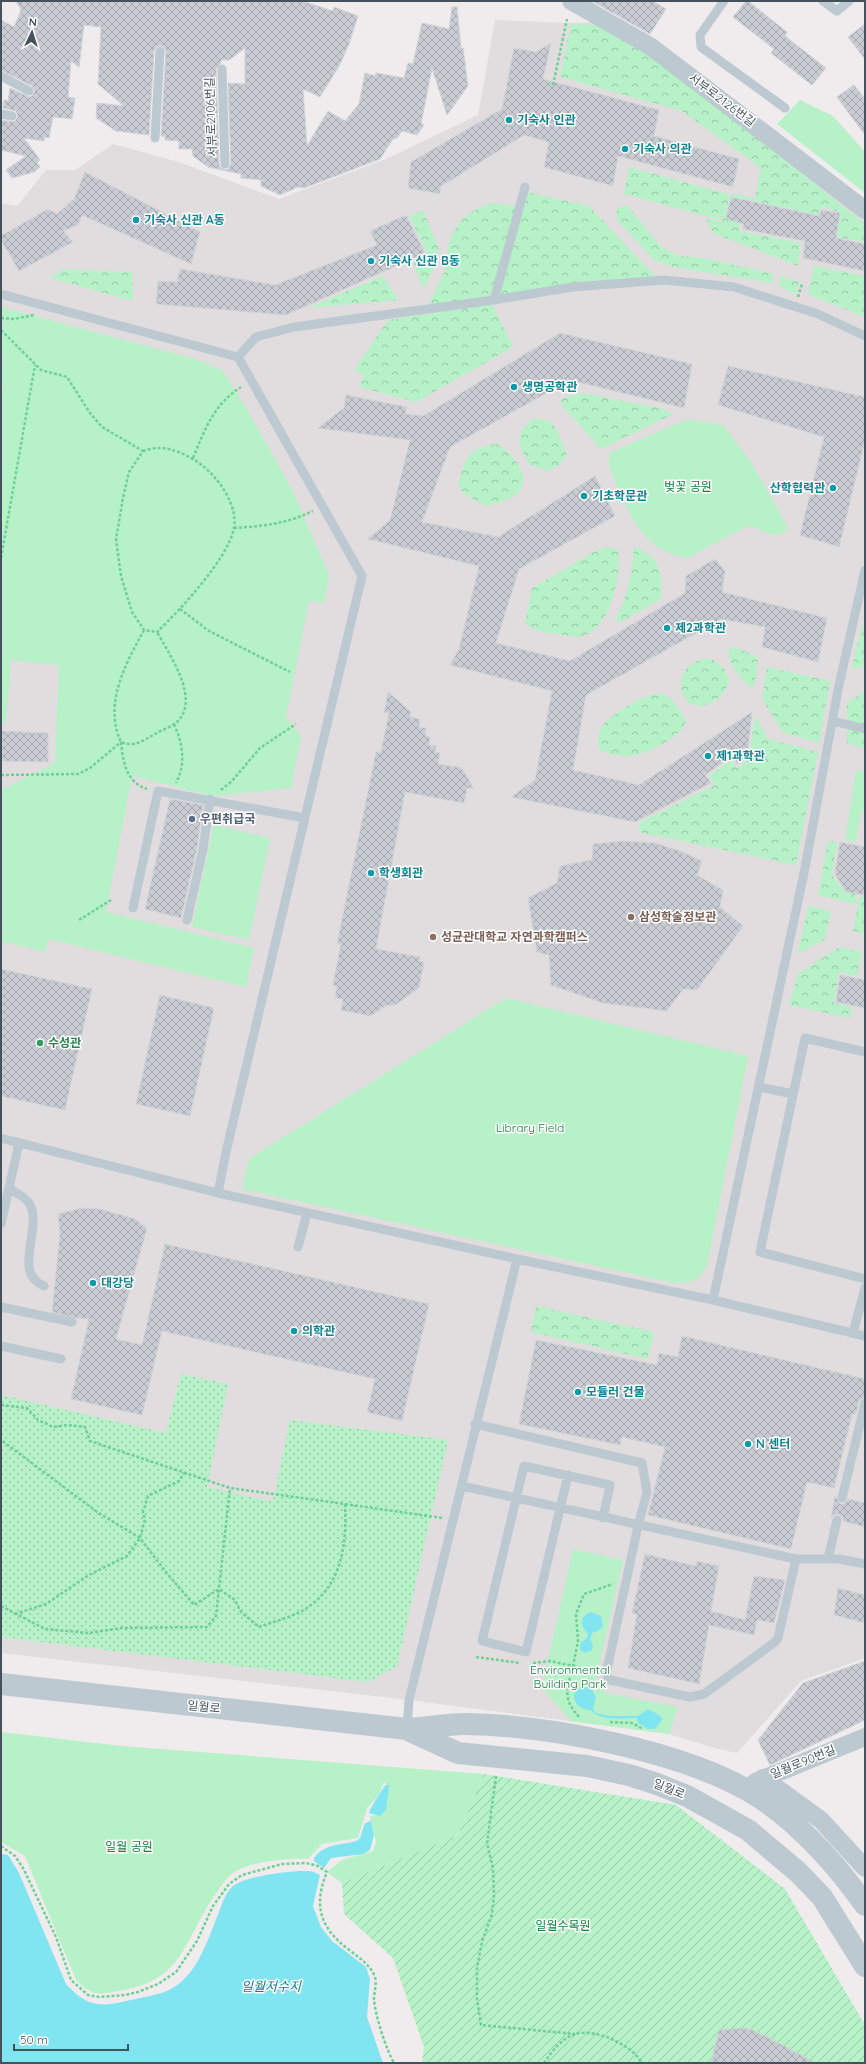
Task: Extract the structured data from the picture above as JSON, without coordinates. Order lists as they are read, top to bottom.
{
  "streets": {
    "street": ["서부로2126번길", "일월로", "일월로90번길"],
    "lane": ["서부로2106번길"]
  },
  "crossings": [
    ["일월로", "일월로90번길"]
  ],
  "water": ["일월저수지"],
  "parks": [
    "벚꽃 공원",
    "Library Field",
    "Environmental Building Park",
    "일월 공원",
    "일월수목원"
  ],
  "places": [
    "기숙사 인관",
    "기숙사 의관",
    "기숙사 신관 A동",
    "기숙사 신관 B동",
    "생명공학관",
    "산학협력관",
    "기초학문관",
    "제2과학관",
    "제1과학관",
    "우편취급국",
    "학생회관",
    "삼성학술정보관",
    "성균관대학교 자연과학캠퍼스",
    "수성관",
    "대강당",
    "의학관",
    "모듈러 건물",
    "N 센터"
  ],
  "scale_bar": "50 m",
  "north": "top"
}
